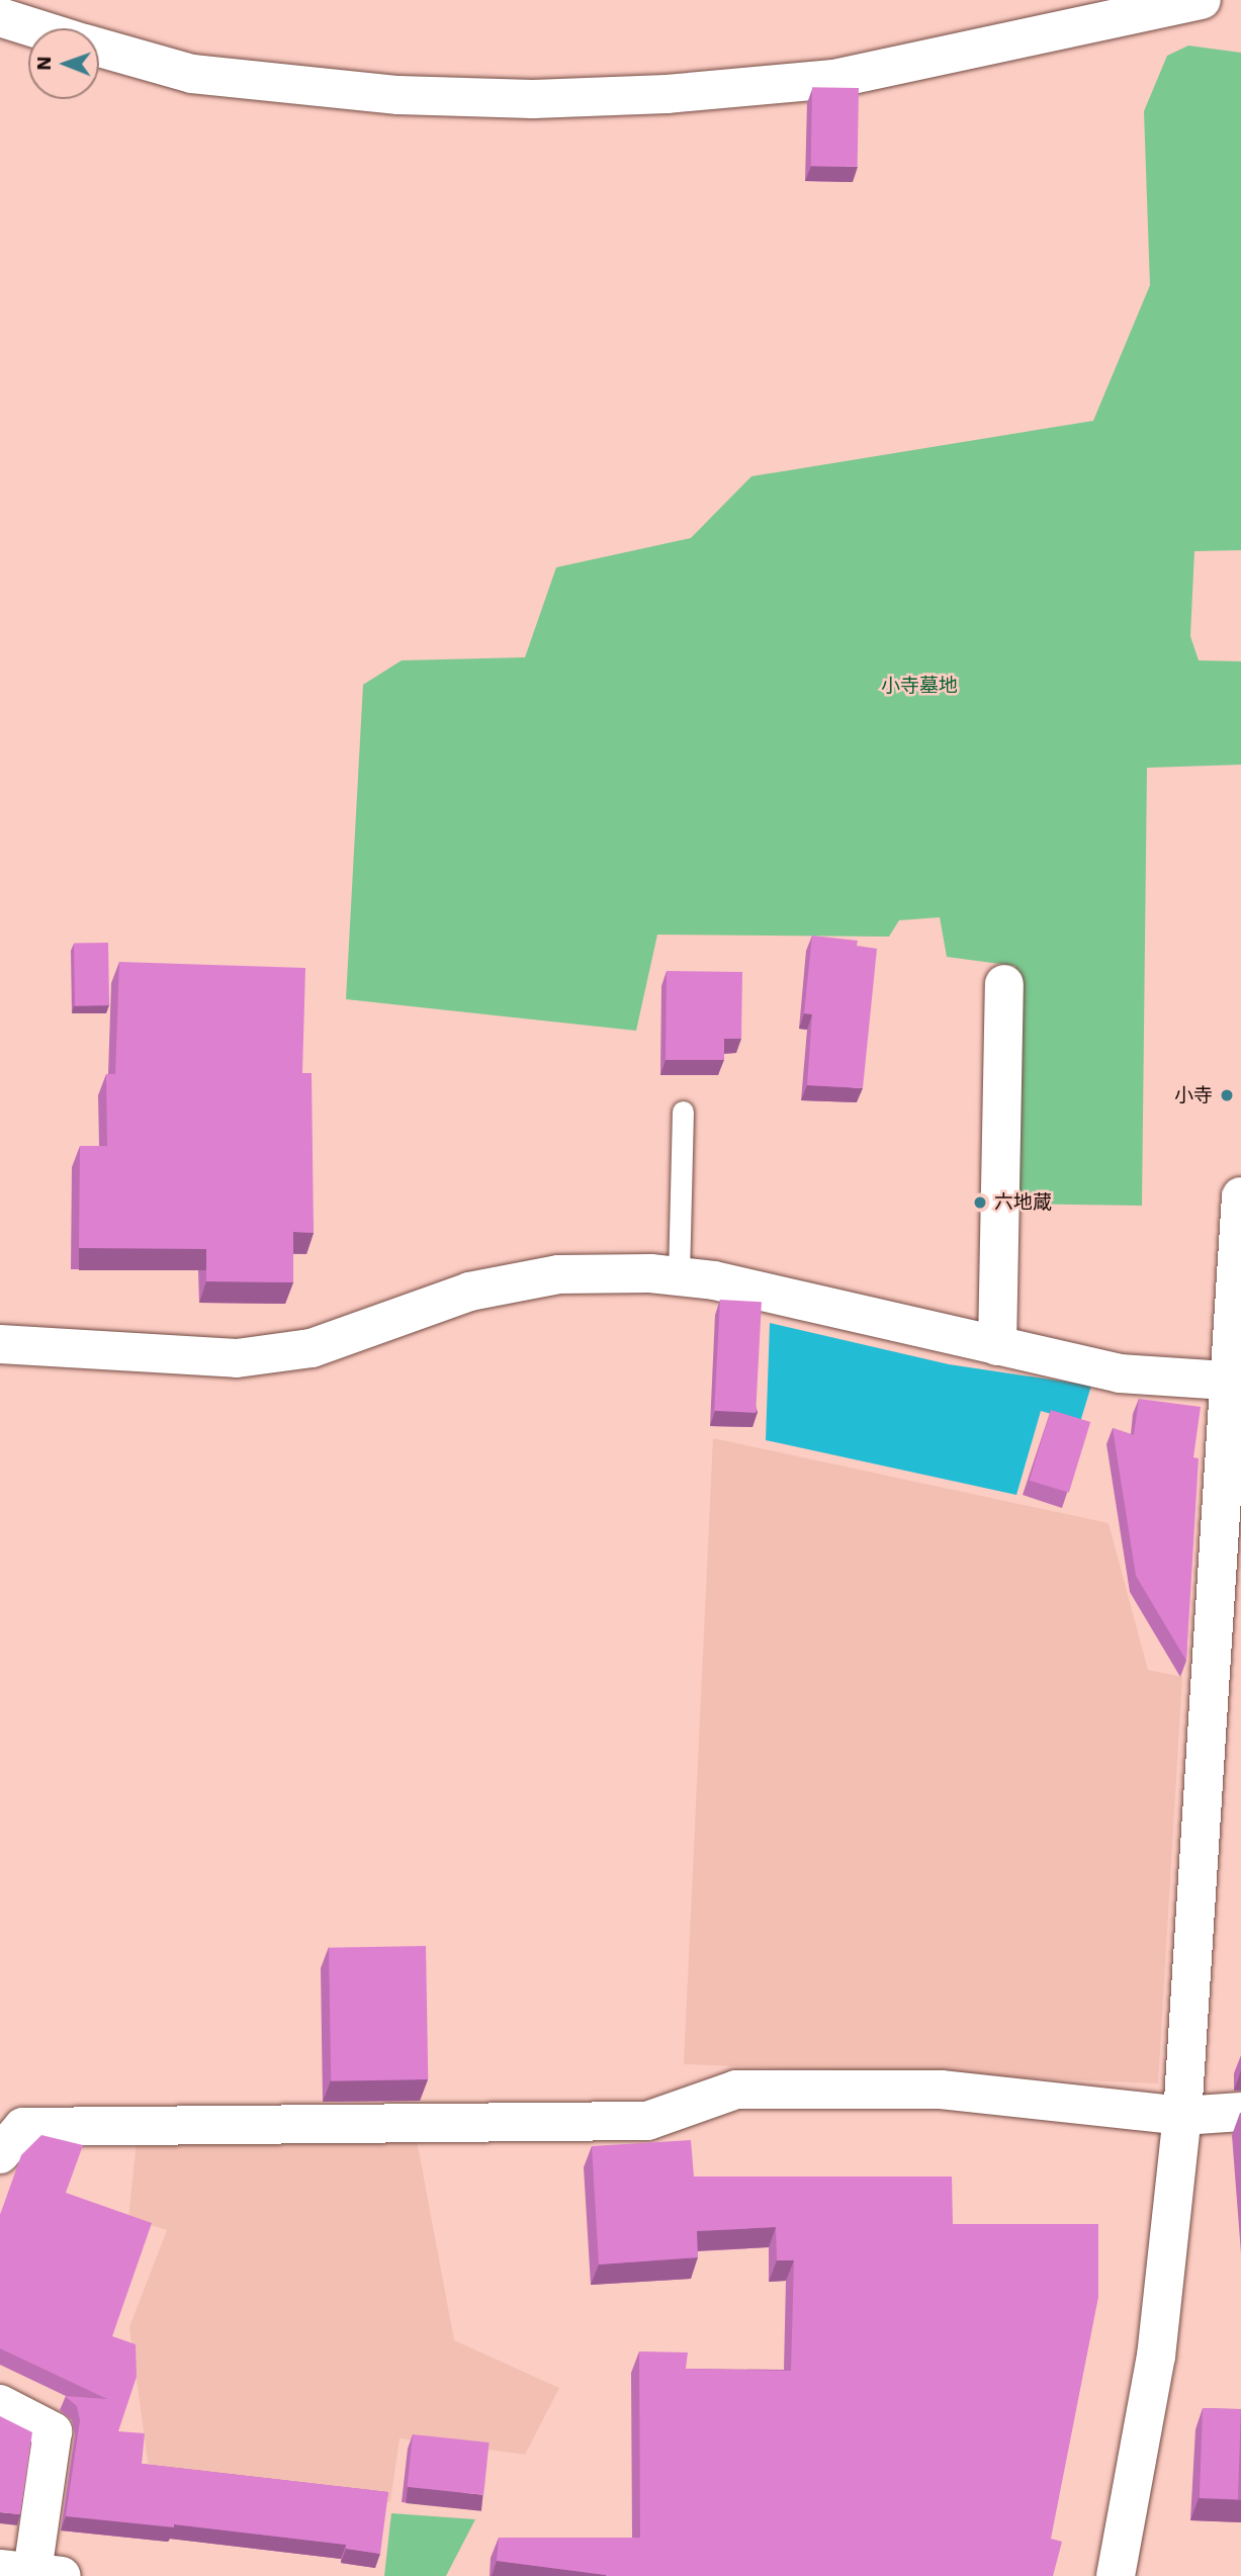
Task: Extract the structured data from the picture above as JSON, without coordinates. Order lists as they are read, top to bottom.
{
  "parks": ["小寺墓地"],
  "places": ["小寺", "六地蔵"],
  "north": "left"
}
